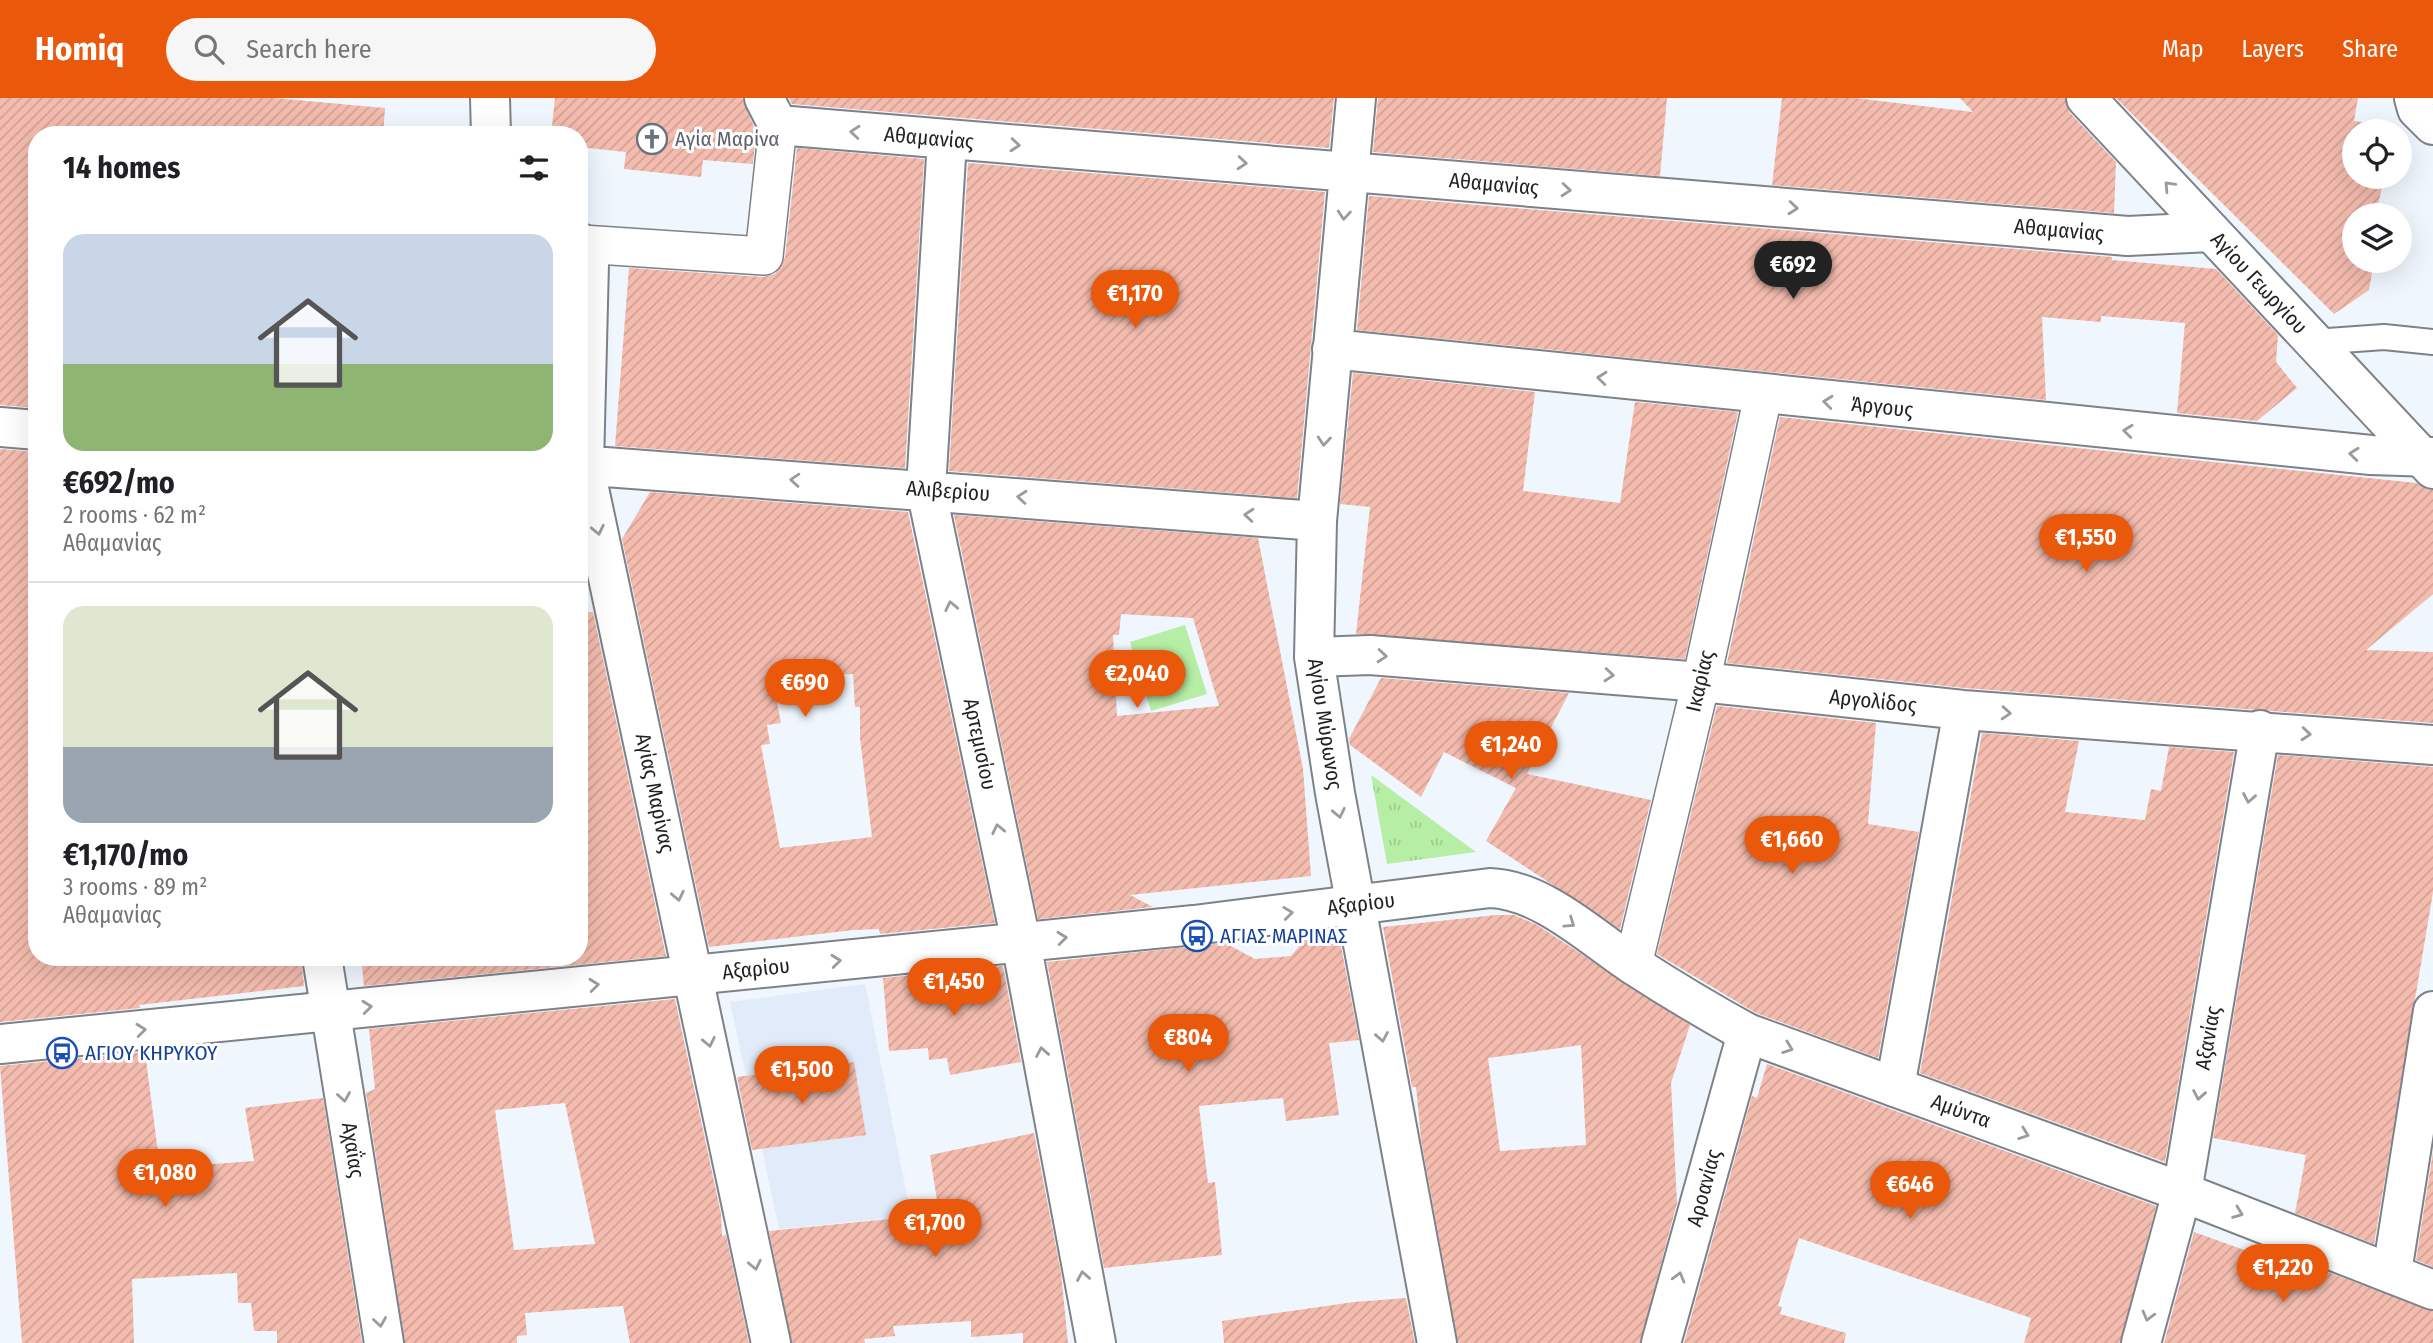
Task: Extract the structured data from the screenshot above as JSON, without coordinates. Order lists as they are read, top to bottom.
{
  "streets": {
    "street": [
      "Αθαμανίας",
      "Αγίου Γεωργίου",
      "Άργους",
      "Αλιβερίου",
      "Ικαρίας",
      "Αργολίδος",
      "Αγίου Μύρωνος",
      "Αρτεμισίου",
      "Αγίας Μαρίνας",
      "Αξαρίου",
      "Αξανίας",
      "Αμύντα",
      "Αχαΐας",
      "Αροανίας"
    ]
  },
  "crossings": [
    ["Αθαμανίας", "Αγίου Γεωργίου"],
    ["Αθαμανίας", "Αγίου Μύρωνος"],
    ["Αθαμανίας", "Αρτεμισίου"],
    ["Αγίου Γεωργίου", "Άργους"],
    ["Άργους", "Ικαρίας"],
    ["Άργους", "Αγίου Μύρωνος"],
    ["Αλιβερίου", "Αγίου Μύρωνος"],
    ["Αλιβερίου", "Αρτεμισίου"],
    ["Ικαρίας", "Αργολίδος"],
    ["Ικαρίας", "Αμύντα"],
    ["Αργολίδος", "Αγίου Μύρωνος"],
    ["Αργολίδος", "Αξανίας"],
    ["Αγίου Μύρωνος", "Αξαρίου"],
    ["Αρτεμισίου", "Αξαρίου"],
    ["Αγίας Μαρίνας", "Αξαρίου"],
    ["Αξαρίου", "Αμύντα"],
    ["Αξαρίου", "Αχαΐας"],
    ["Αξανίας", "Αμύντα"],
    ["Αμύντα", "Αροανίας"]
  ],
  "one_way": [
    "Αγίου Γεωργίου",
    "Άργους",
    "Αλιβερίου",
    "Αργολίδος",
    "Αγίου Μύρωνος",
    "Αρτεμισίου",
    "Αγίας Μαρίνας",
    "Αξαρίου",
    "Αμύντα",
    "Αχαΐας",
    "Αροανίας"
  ],
  "places": {
    "church": ["Αγία Μαρίνα"],
    "bus stop": ["ΑΓΙΑΣ ΜΑΡΙΝΑΣ", "ΑΓΙΟΥ ΚΗΡΥΚΟΥ"]
  },
  "page": {
    "header": "Homiq",
    "search": "Search here",
    "nav": ["Map", "Layers", "Share"],
    "heading": "14 homes",
    "list": [
      {
        "name": "€692/mo",
        "note": "2 rooms · 62 m² · Αθαμανίας"
      },
      {
        "name": "€1,170/mo",
        "note": "3 rooms · 89 m² · Αθαμανίας"
      }
    ],
    "price": [
      "€692",
      "€1,170",
      "€1,550",
      "€2,040",
      "€690",
      "€1,240",
      "€1,660",
      "€1,450",
      "€804",
      "€1,500",
      "€1,080",
      "€646",
      "€1,700",
      "€1,220"
    ]
  }
}
